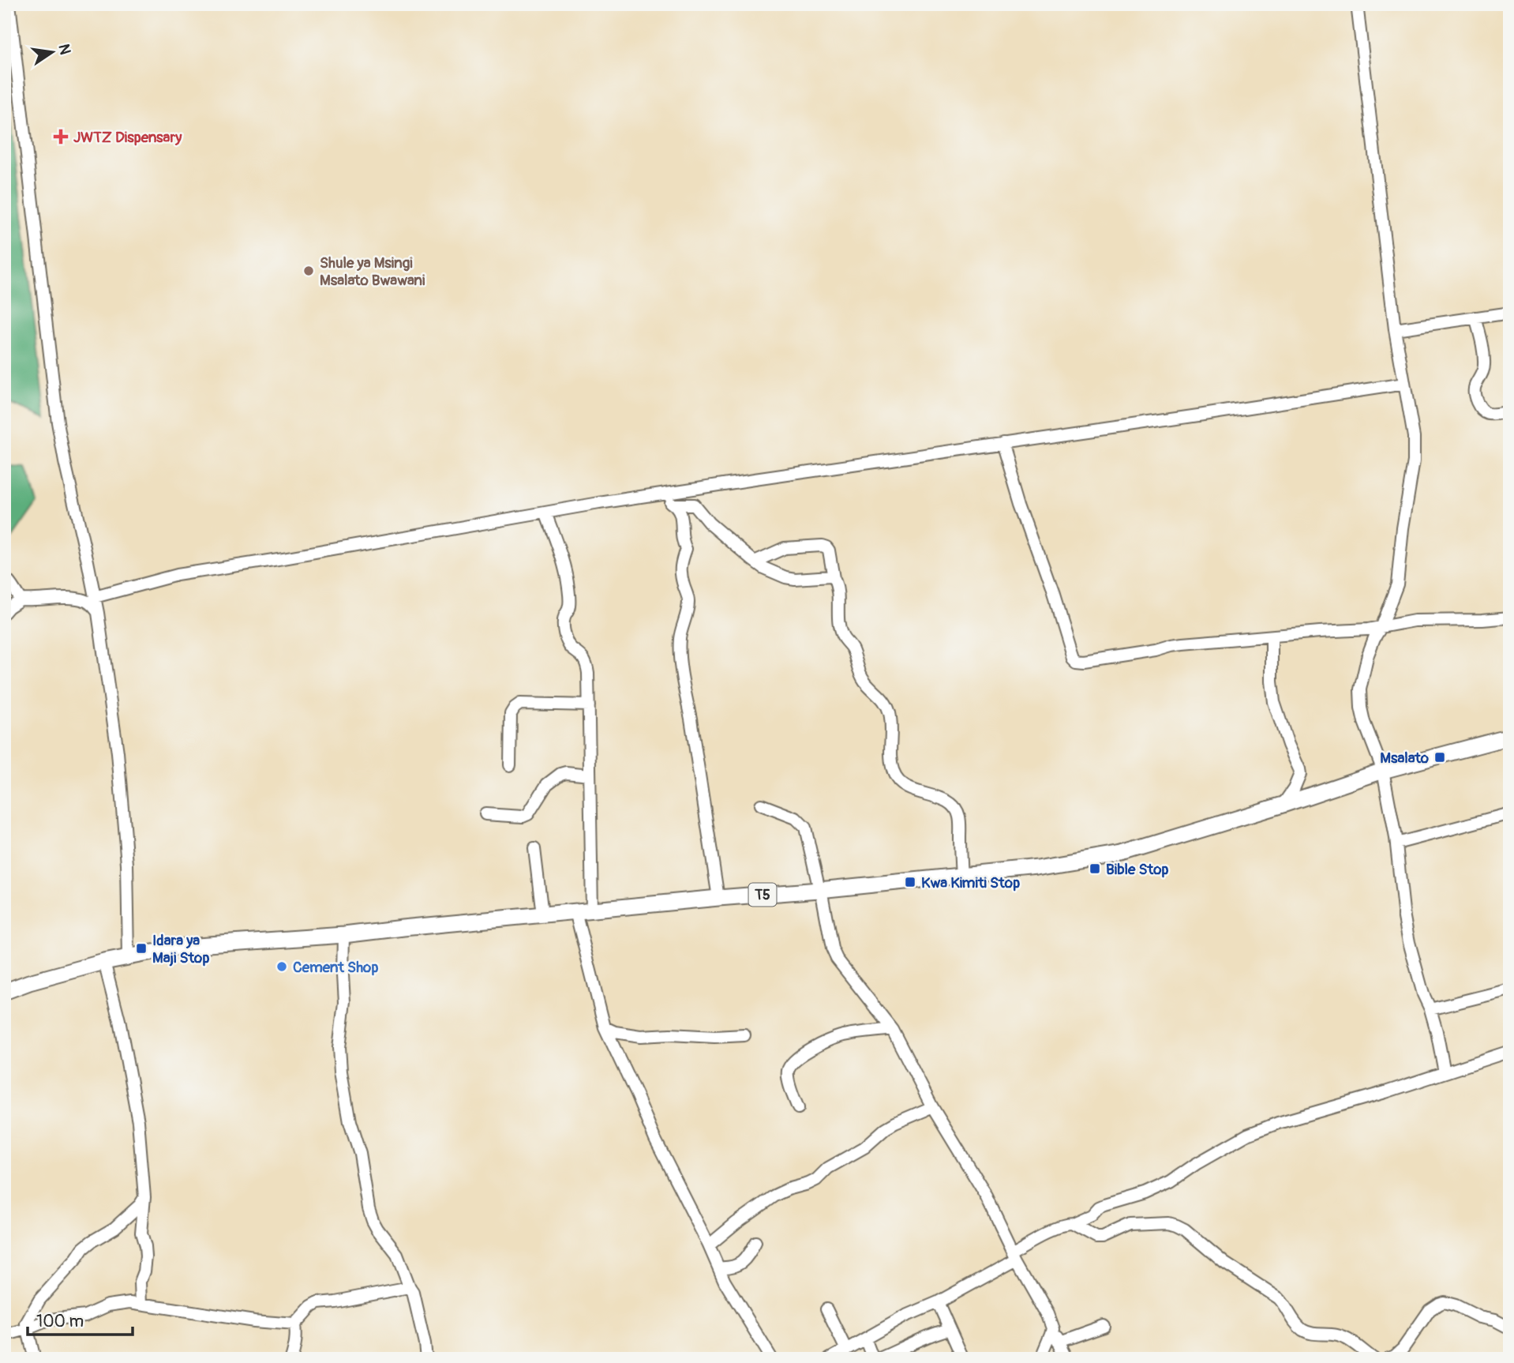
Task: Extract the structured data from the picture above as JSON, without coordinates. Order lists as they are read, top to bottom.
{
  "streets": {
    "highway": ["T5"]
  },
  "places": {
    "health": ["JWTZ Dispensary"],
    "other": ["Shule ya Msingi Msalato Bwawani", "Cement Shop"],
    "transit": [
      "Msalato",
      "Bible Stop",
      "Kwa Kimiti Stop",
      "Idara ya Maji Stop"
    ]
  },
  "scale_bar": "100 m",
  "north": "right"
}
